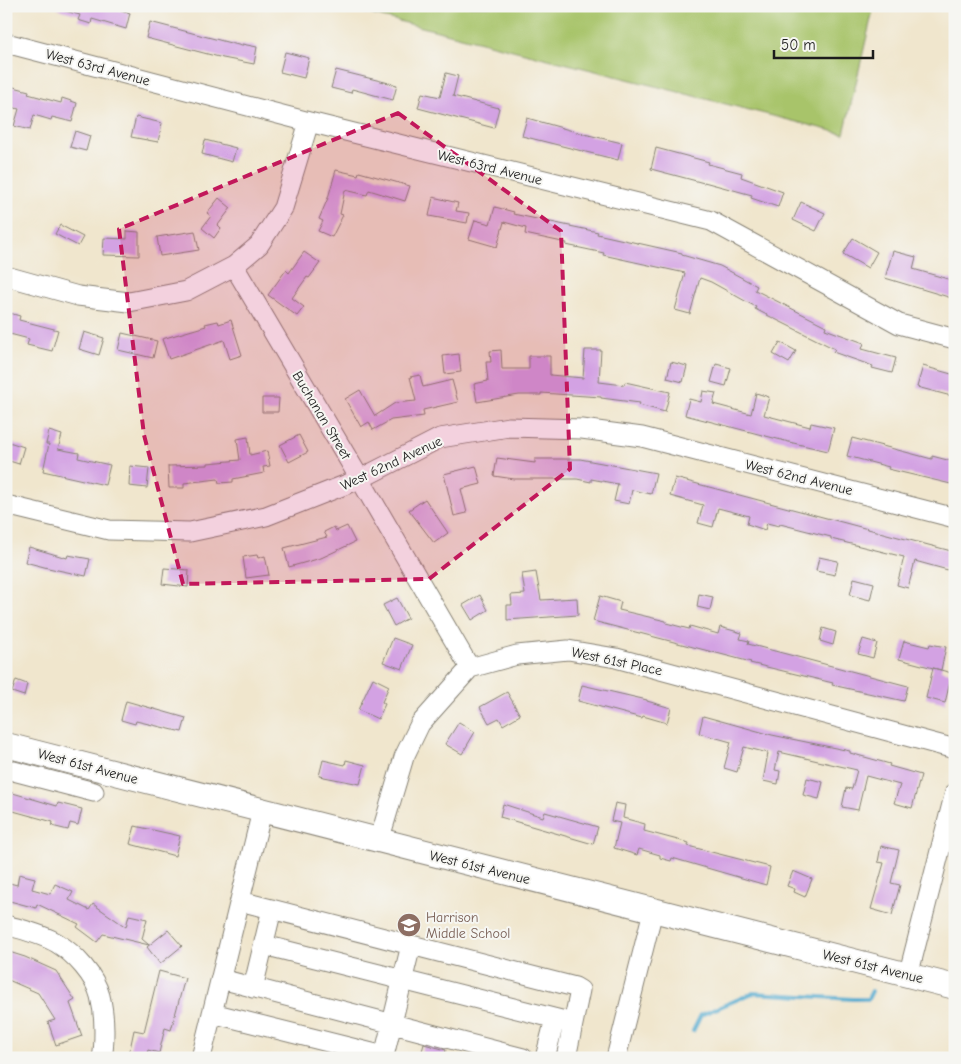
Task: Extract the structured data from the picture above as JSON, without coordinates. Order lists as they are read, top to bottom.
{
  "streets": {
    "main road": ["West 61st Avenue"],
    "street": [
      "West 63rd Avenue",
      "Buchanan Street",
      "West 62nd Avenue",
      "West 61st Place"
    ]
  },
  "crossings": [
    ["Buchanan Street", "West 62nd Avenue"],
    ["Buchanan Street", "West 61st Place"]
  ],
  "places": {
    "school or university": ["Harrison Middle School"]
  },
  "scale_bar": "50 m"
}
